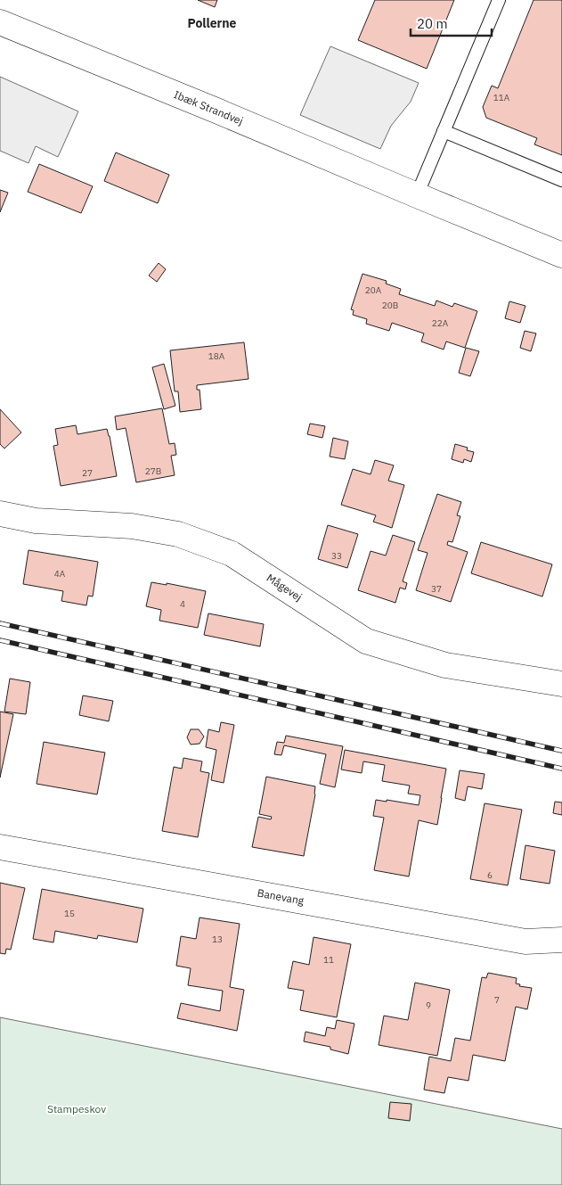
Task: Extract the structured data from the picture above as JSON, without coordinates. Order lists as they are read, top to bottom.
{
  "streets": {
    "street": ["Ibæk Strandvej", "Mågevej", "Banevang"]
  },
  "districts": ["Pollerne"],
  "parks": ["Stampeskov"],
  "house_numbers": [
    "11A",
    "20A",
    "20B",
    "22A",
    "18A",
    "27B",
    "27",
    "33",
    "4A",
    "37",
    "4",
    "6",
    "15",
    "13",
    "11",
    "7",
    "9"
  ],
  "scale_bar": "20 m"
}
